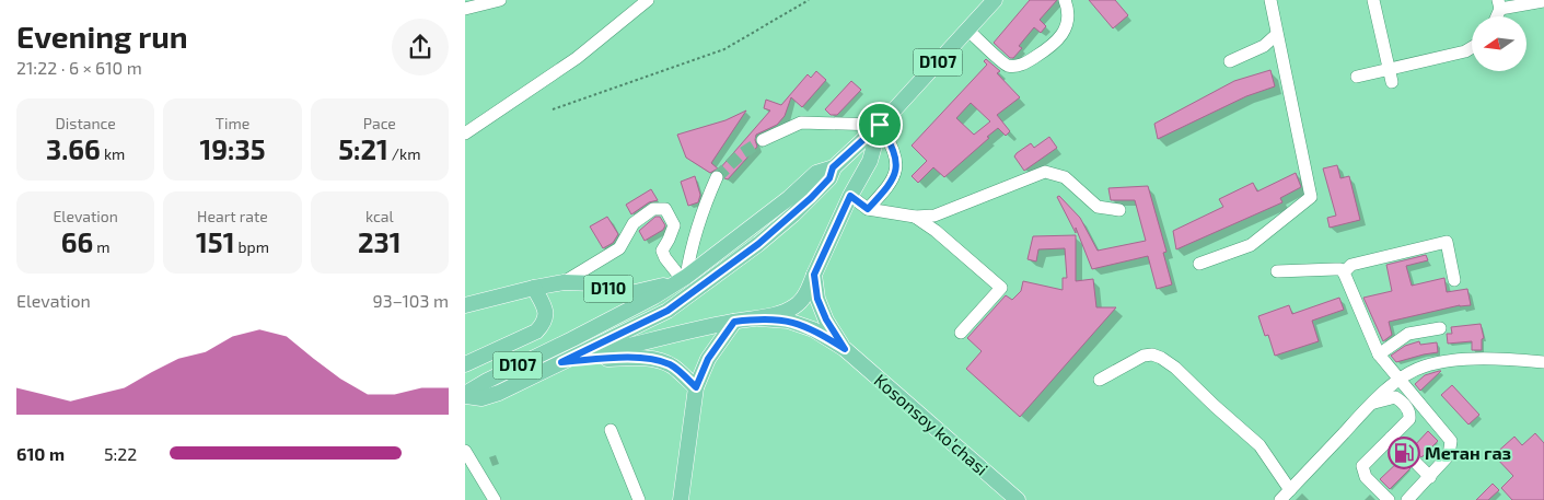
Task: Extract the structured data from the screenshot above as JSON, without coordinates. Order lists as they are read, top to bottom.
{
  "streets": {
    "main road": ["D107", "D110", "Kosonsoy ko’chasi"]
  },
  "crossings": [
    ["D107", "D110"]
  ],
  "places": {
    "fuel station": ["Метан газ"]
  },
  "north": "left",
  "page": {
    "heading": ["Evening run", "21:22 · 6 × 610 m"],
    "stats": [
      ["Distance", "3.66 km"],
      ["Time", "19:35"],
      ["Pace", "5:21 /km"],
      ["Elevation", "66 m"],
      ["Heart rate", "151 bpm"],
      ["kcal", "231"]
    ],
    "chart": ["Elevation", "93–103 m"],
    "list": [
      {
        "name": "610 m",
        "note": "5:22"
      }
    ]
  }
}
